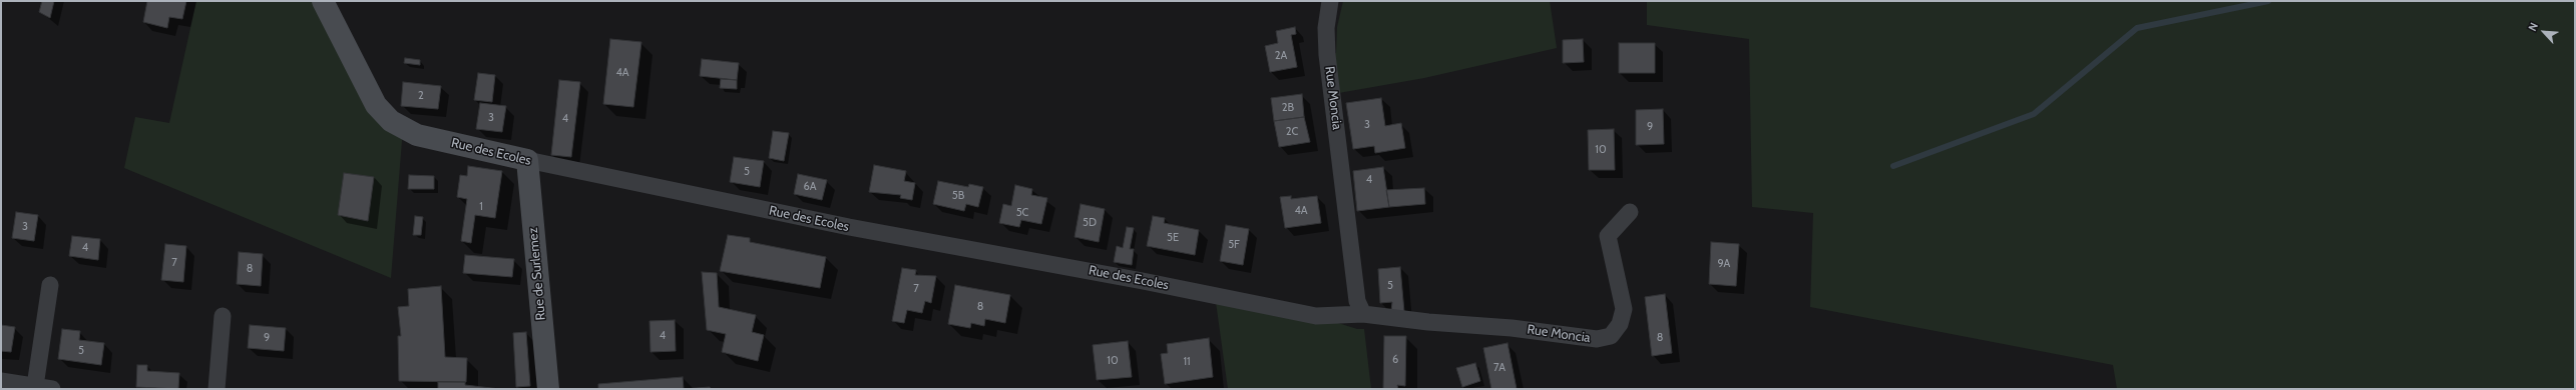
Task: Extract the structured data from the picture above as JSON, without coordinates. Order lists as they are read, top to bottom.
{
  "streets": {
    "street": ["Rue Moncia", "Rue des Ecoles", "Rue de Surlemez"]
  },
  "crossings": [
    ["Rue Moncia", "Rue des Ecoles"],
    ["Rue des Ecoles", "Rue de Surlemez"]
  ],
  "house_numbers": [
    "2A",
    "4A",
    "2",
    "2B",
    "3",
    "4",
    "3",
    "9",
    "2C",
    "10",
    "5",
    "4",
    "6A",
    "5B",
    "1",
    "4A",
    "5C",
    "5D",
    "3",
    "5E",
    "5F",
    "4",
    "7",
    "9A",
    "8",
    "5",
    "7",
    "8",
    "4",
    "9",
    "8",
    "5",
    "6",
    "10",
    "11",
    "7A"
  ],
  "north": "top left"
}
